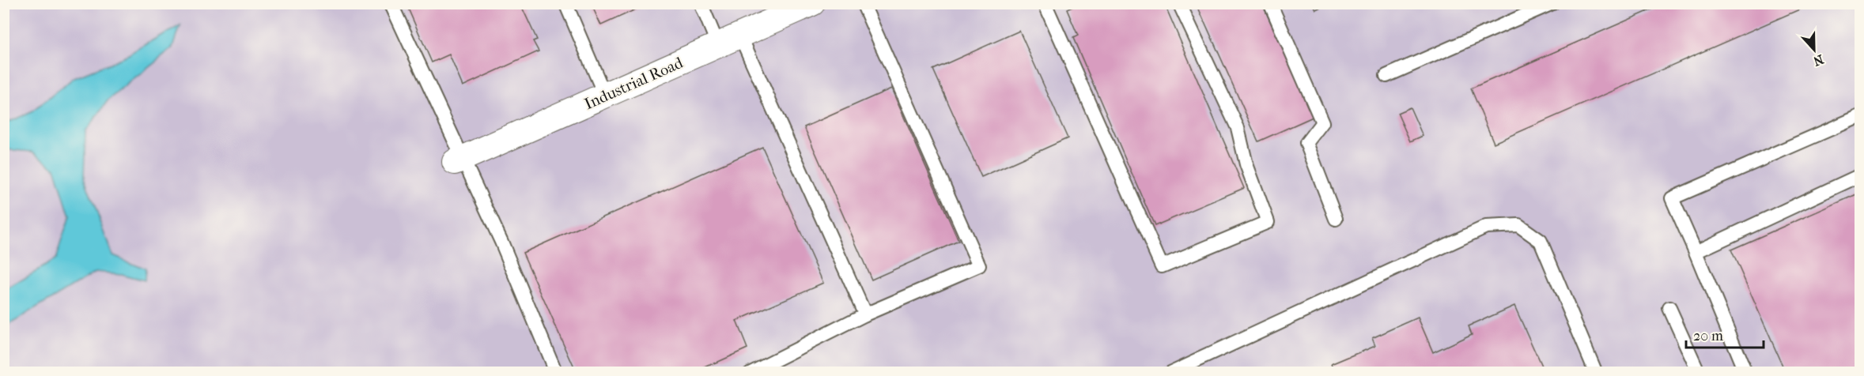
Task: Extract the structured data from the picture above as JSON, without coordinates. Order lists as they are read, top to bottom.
{
  "streets": {
    "street": ["Industrial Road"]
  },
  "scale_bar": "20 m",
  "north": "bottom"
}
